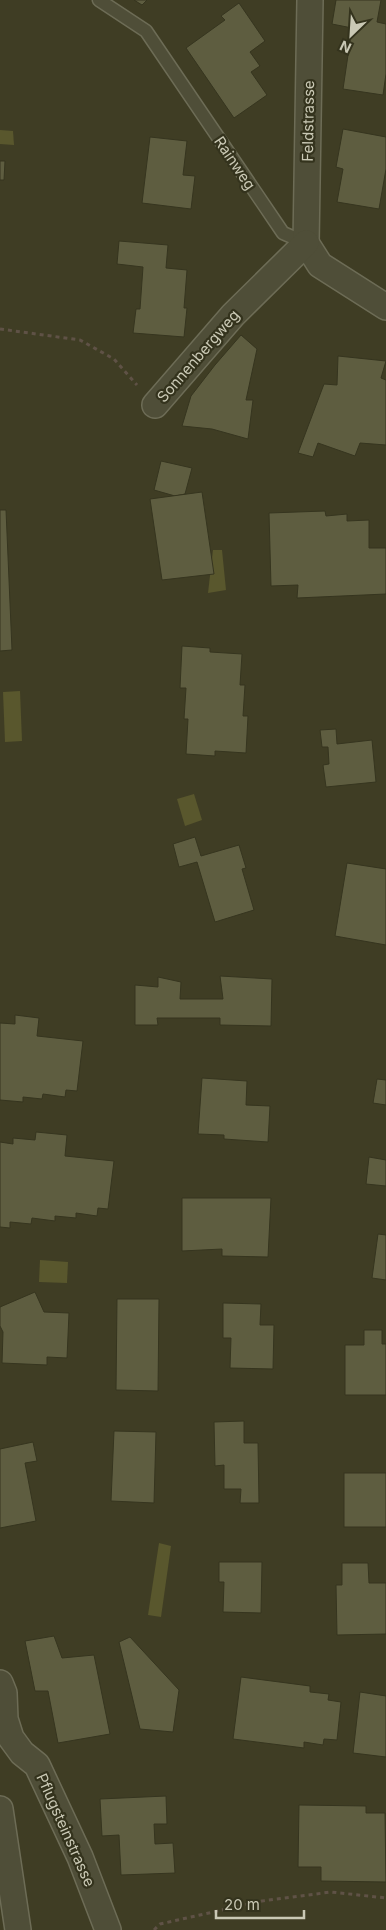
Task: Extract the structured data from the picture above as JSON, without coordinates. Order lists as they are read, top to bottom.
{
  "streets": {
    "street": ["Feldstrasse", "Sonnenbergweg", "Pflugsteinstrasse"],
    "lane": ["Rainweg"]
  },
  "crossings": [
    ["Feldstrasse", "Rainweg"],
    ["Feldstrasse", "Sonnenbergweg"],
    ["Rainweg", "Sonnenbergweg"]
  ],
  "scale_bar": "20 m",
  "north": "bottom left"
}
